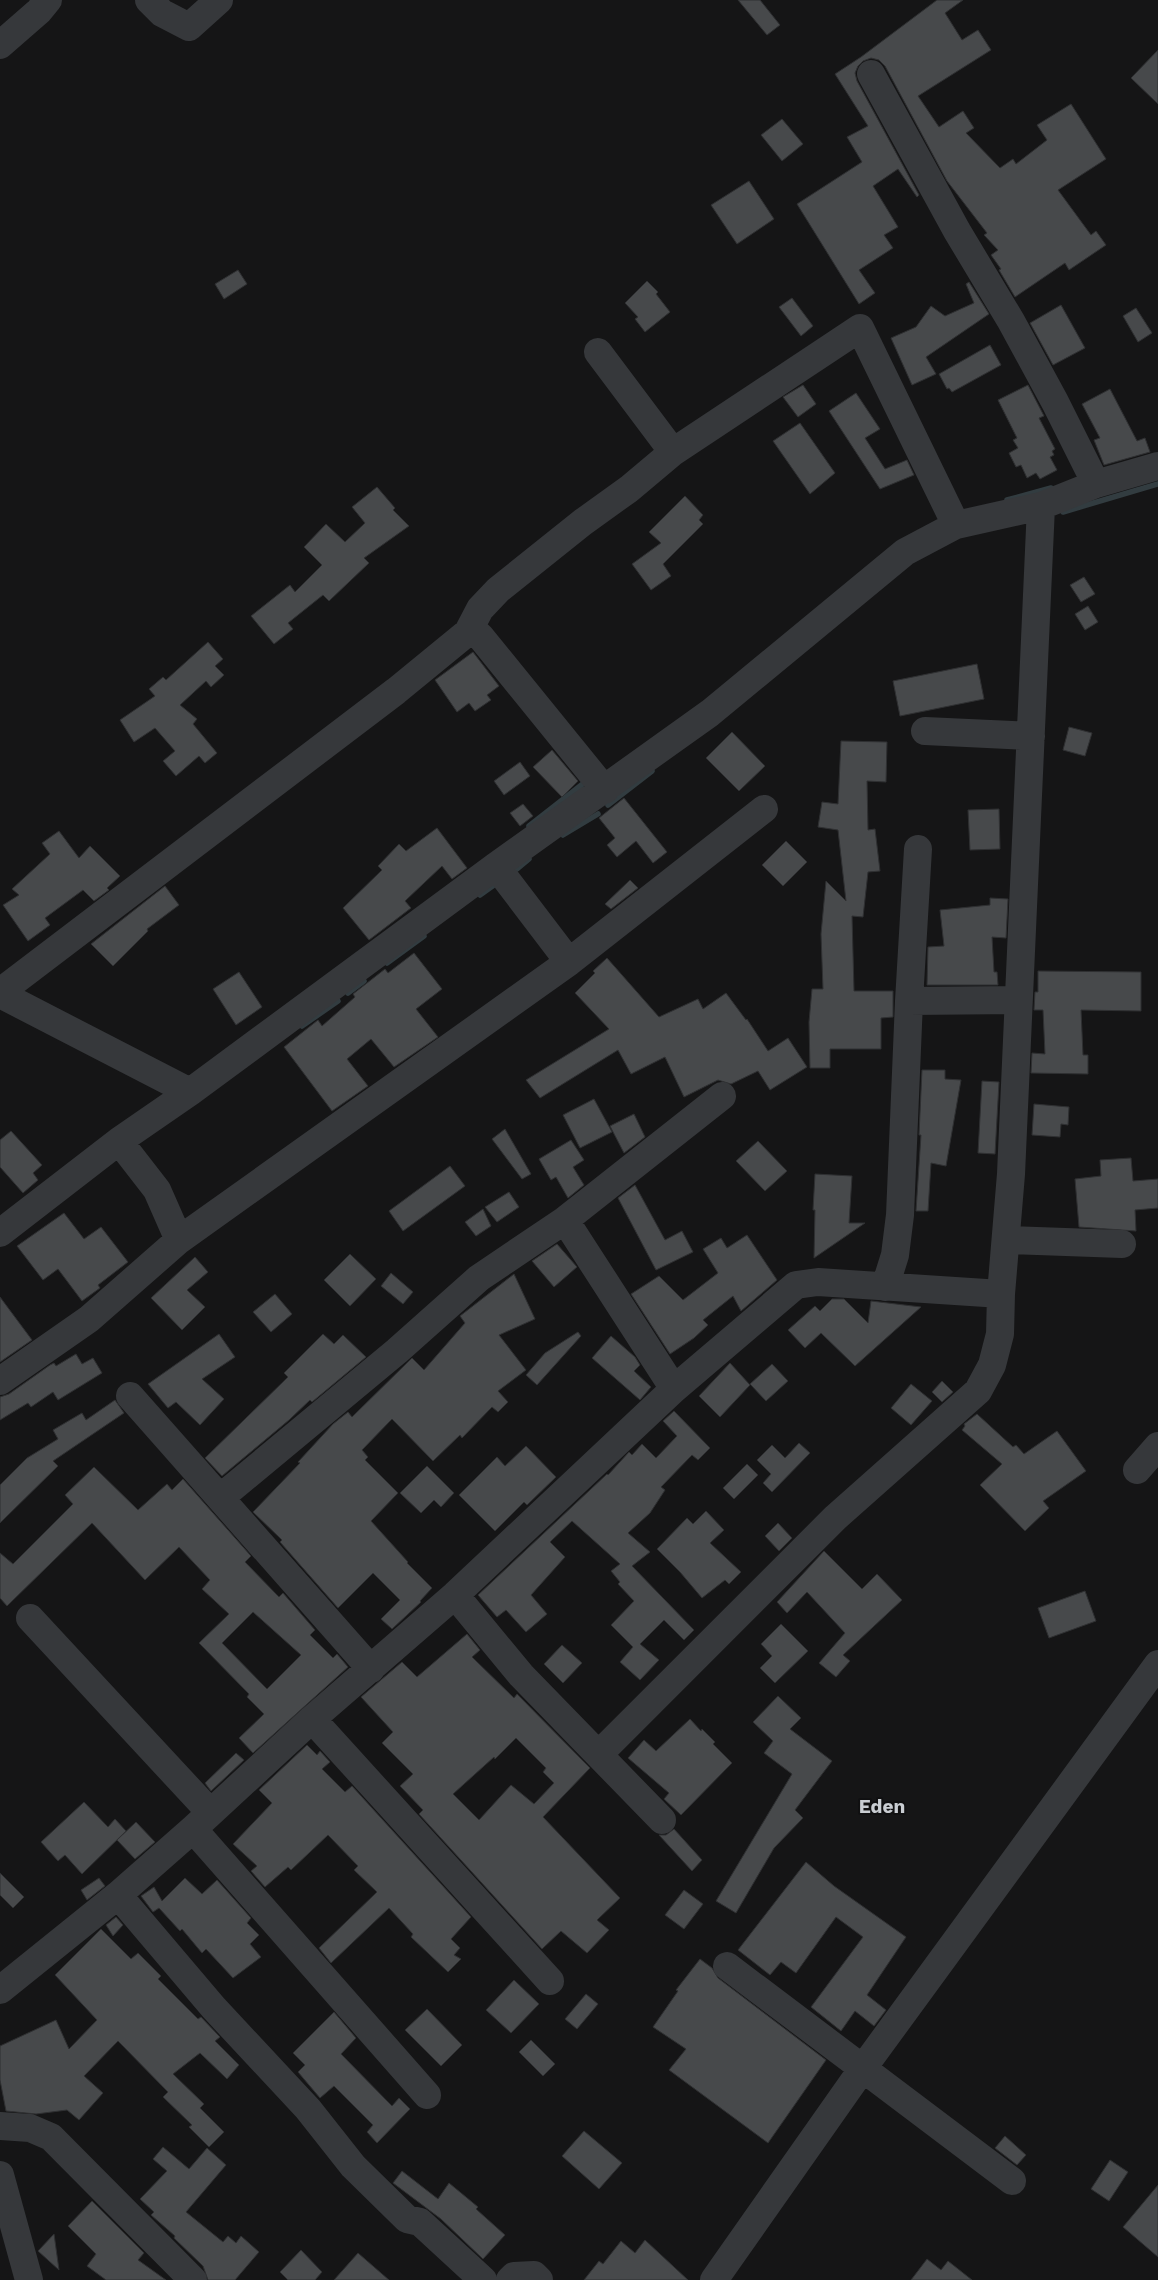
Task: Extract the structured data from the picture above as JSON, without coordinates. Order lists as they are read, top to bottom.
{
  "districts": ["Eden"]
}
